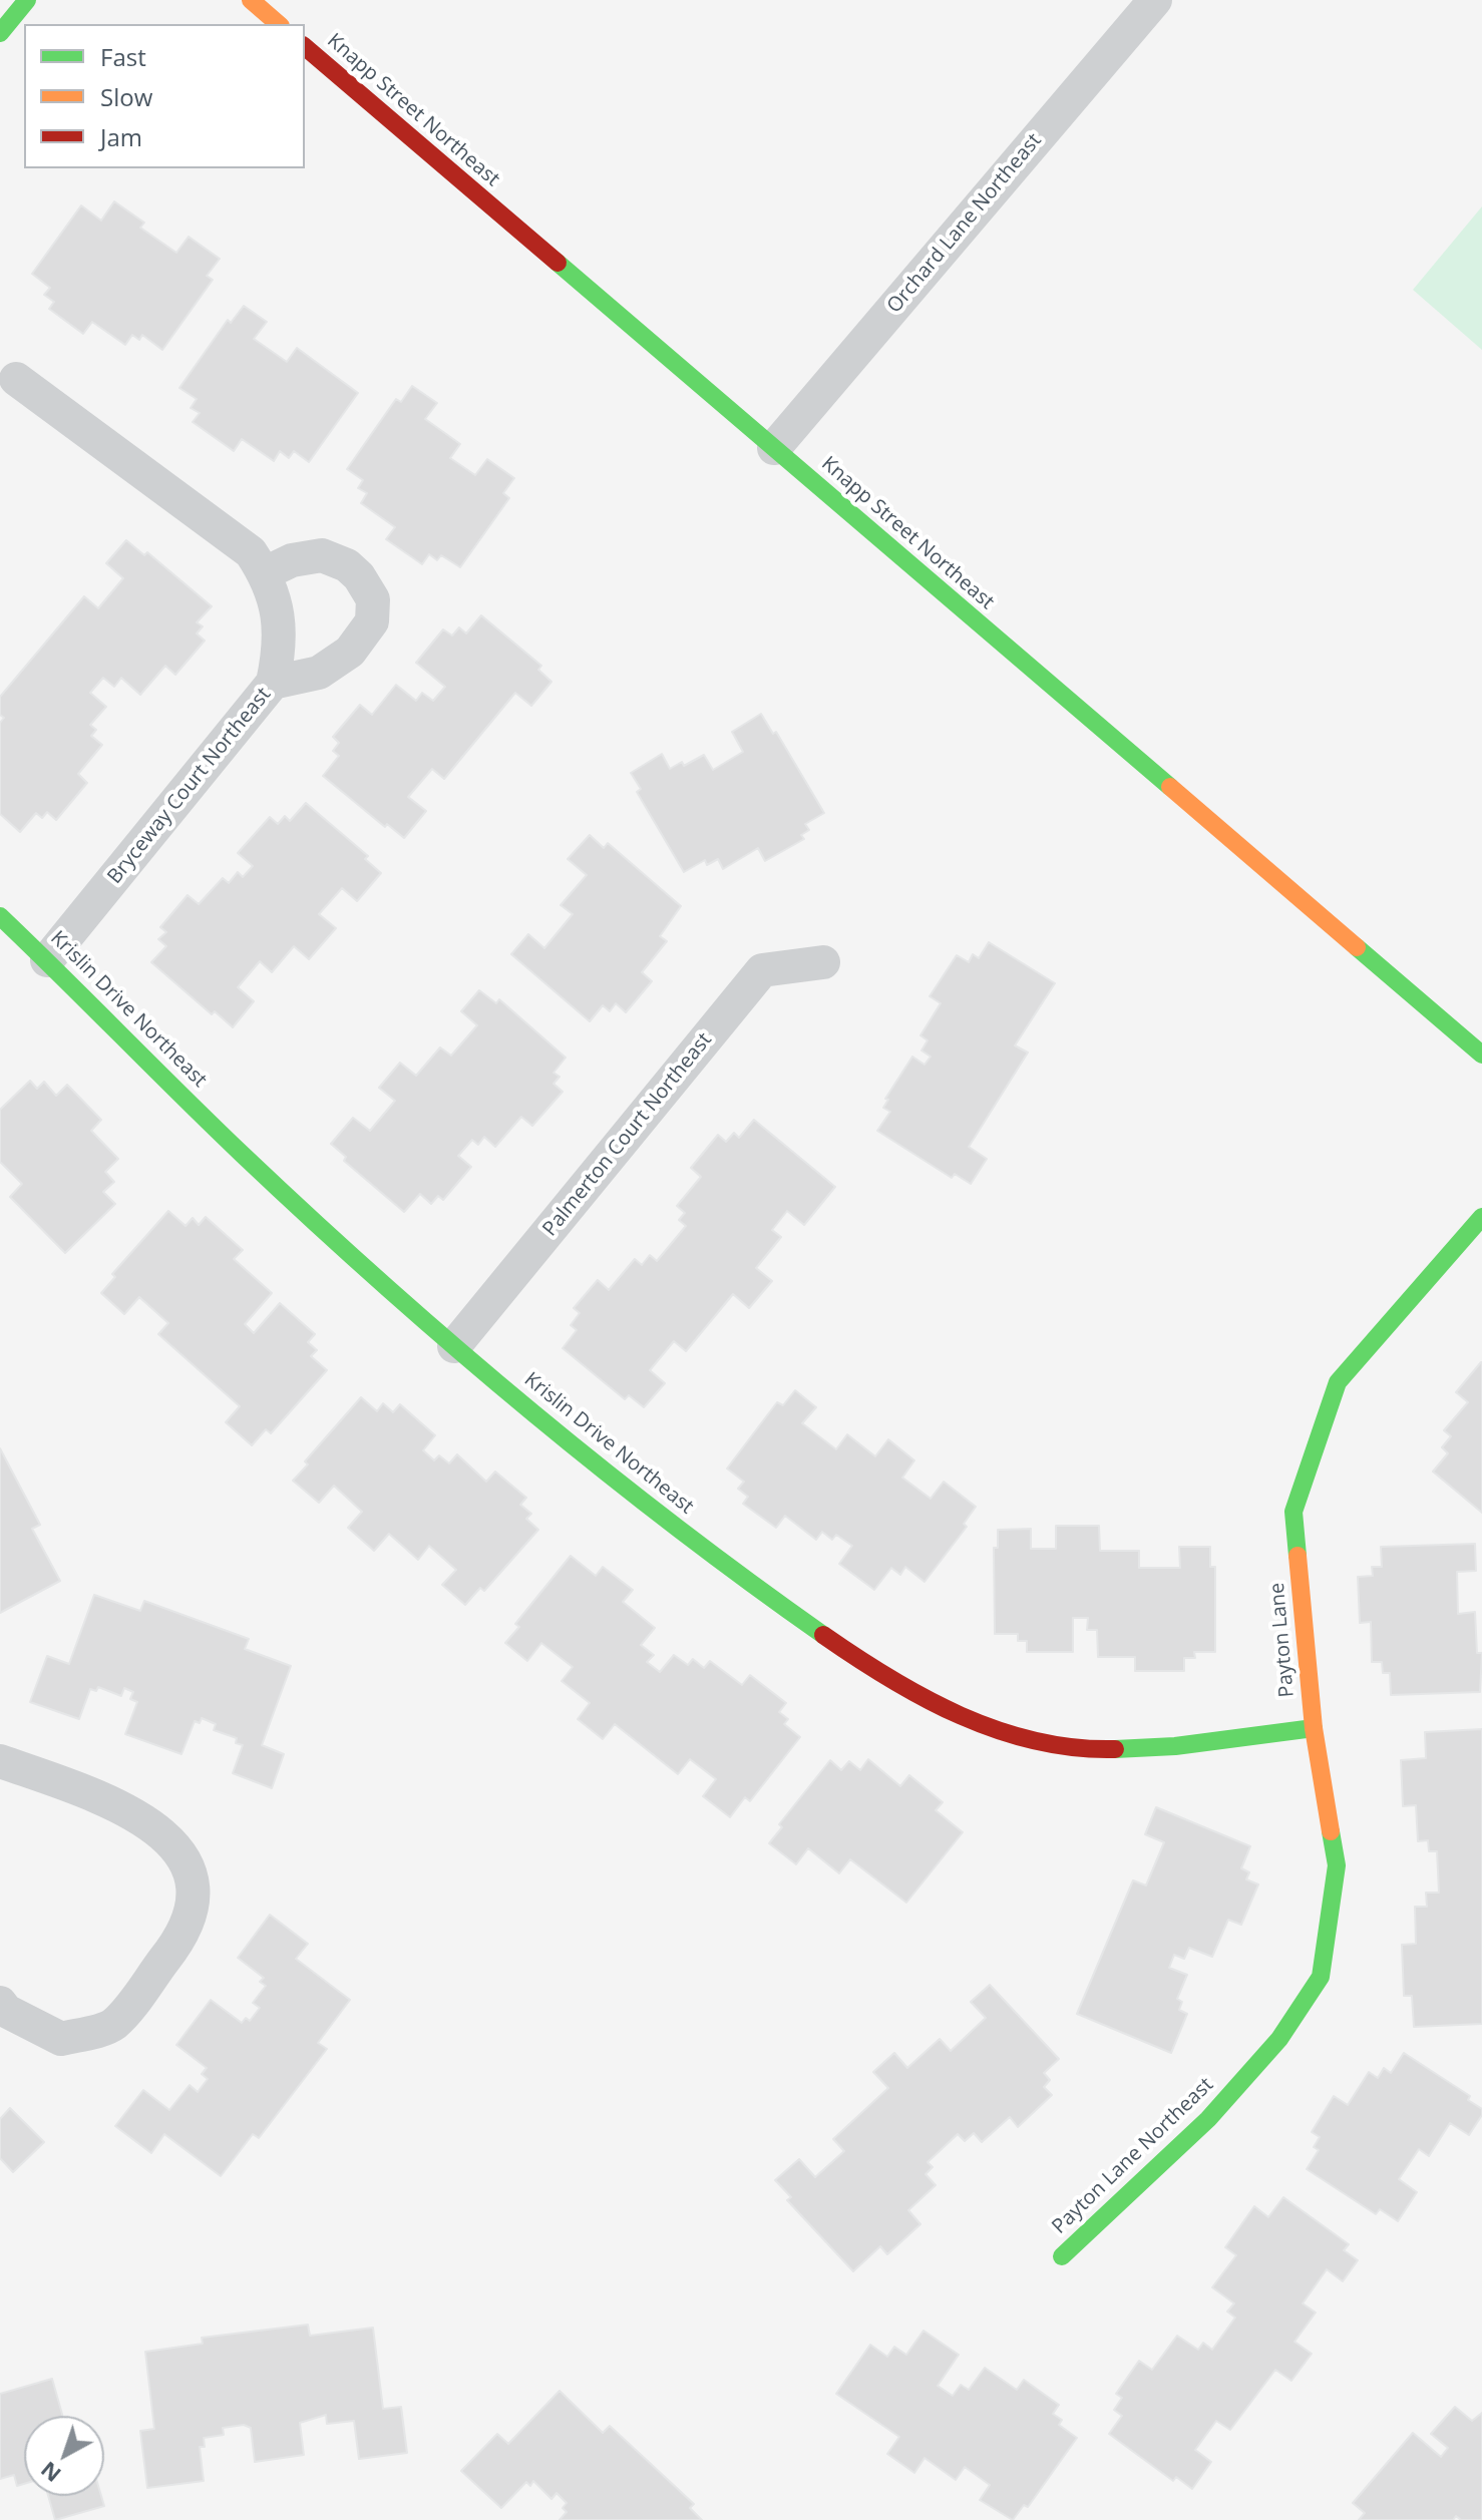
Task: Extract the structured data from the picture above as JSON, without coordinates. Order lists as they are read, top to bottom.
{
  "streets": {
    "street": [
      "Knapp Street Northeast",
      "Orchard Lane Northeast",
      "Bryceway Court Northeast",
      "Krislin Drive Northeast",
      "Palmerton Court Northeast",
      "Payton Lane",
      "Payton Lane Northeast"
    ]
  },
  "crossings": [
    ["Knapp Street Northeast", "Orchard Lane Northeast"],
    ["Bryceway Court Northeast", "Krislin Drive Northeast"],
    ["Krislin Drive Northeast", "Palmerton Court Northeast"],
    ["Krislin Drive Northeast", "Payton Lane"],
    ["Payton Lane", "Payton Lane Northeast"]
  ],
  "legend": ["Fast", "Slow", "Jam"],
  "north": "bottom left"
}
